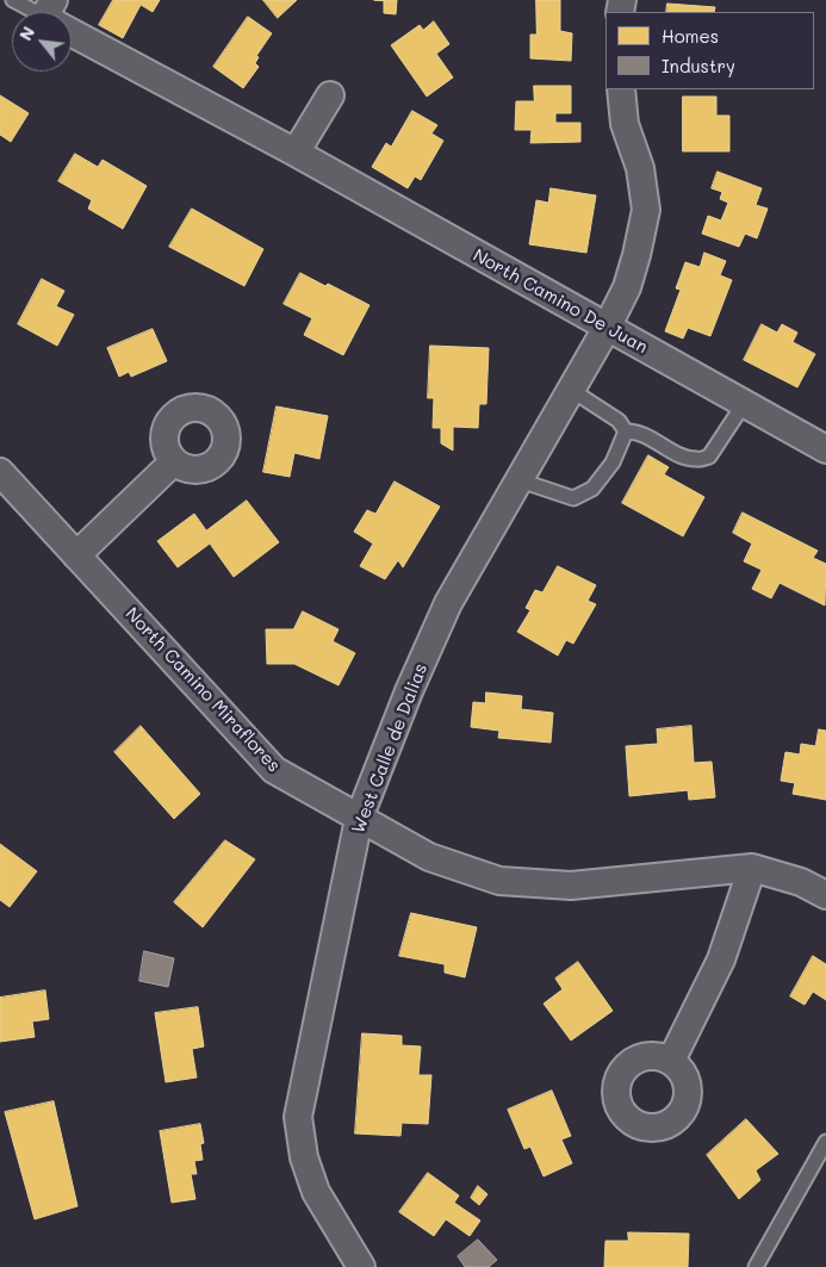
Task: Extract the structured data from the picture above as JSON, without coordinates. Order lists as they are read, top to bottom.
{
  "streets": {
    "street": ["North Camino De Juan", "North Camino Miraflores", "West Calle de Dalias"]
  },
  "crossings": [
    ["North Camino De Juan", "West Calle de Dalias"],
    ["North Camino Miraflores", "West Calle de Dalias"]
  ],
  "legend": ["Homes", "Industry"],
  "north": "top left"
}
